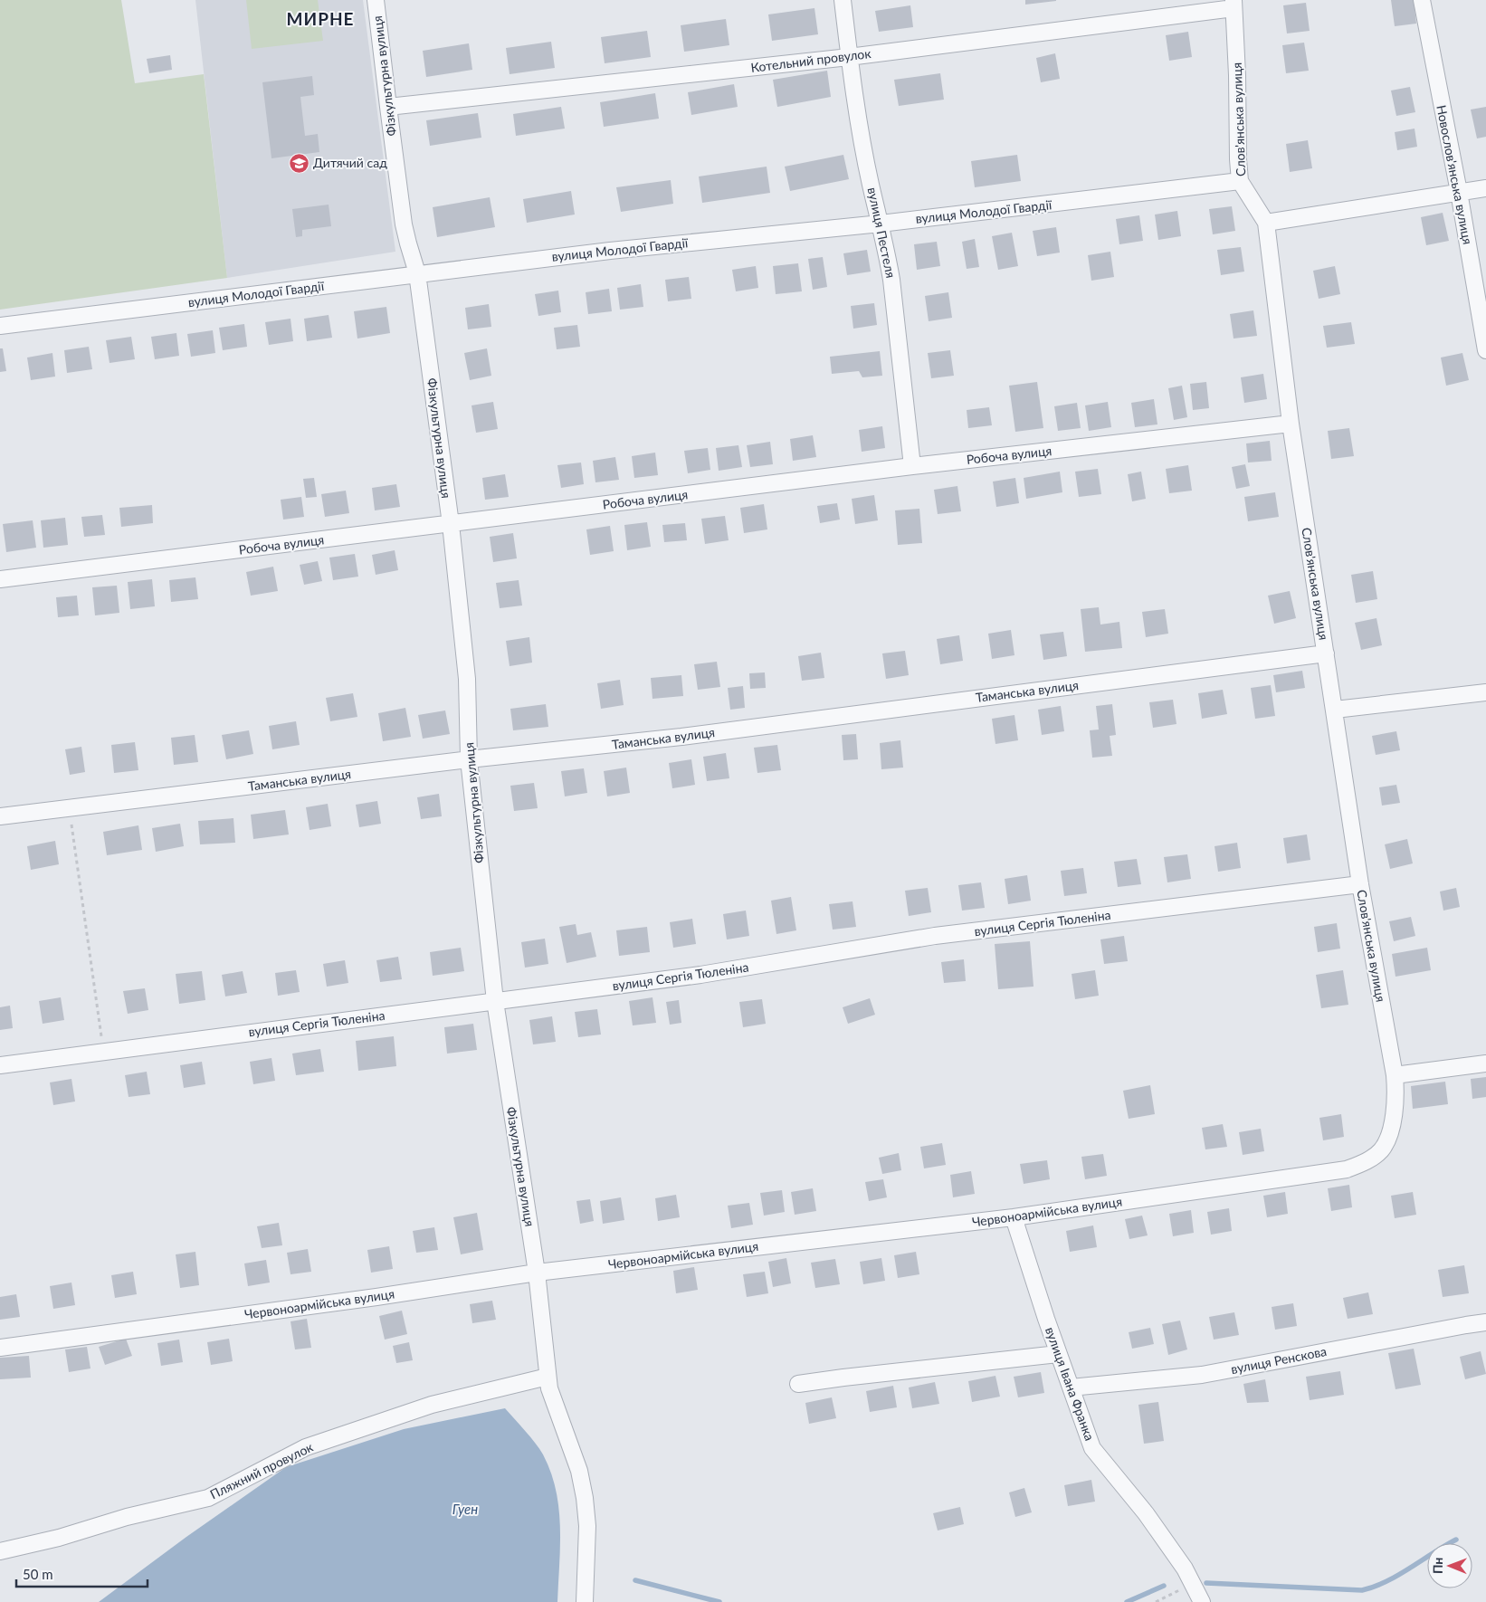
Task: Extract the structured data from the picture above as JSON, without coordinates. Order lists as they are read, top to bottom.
{
  "streets": {
    "street": [
      "Котельний провулок",
      "Фізкультурна вулиця",
      "Слов'янська вулиця",
      "Новослов'янська вулиця",
      "вулиця Молодої Гвардії",
      "вулиця Пестеля",
      "Робоча вулиця",
      "Таманська вулиця",
      "вулиця Сергія Тюленіна",
      "Червоноармійська вулиця",
      "вулиця Ренскова",
      "вулиця Івана Франка",
      "Пляжний провулок"
    ]
  },
  "crossings": [
    ["Котельний провулок", "Фізкультурна вулиця"],
    ["Котельний провулок", "Слов'янська вулиця"],
    ["Котельний провулок", "вулиця Пестеля"],
    ["Фізкультурна вулиця", "вулиця Молодої Гвардії"],
    ["Фізкультурна вулиця", "Робоча вулиця"],
    ["Фізкультурна вулиця", "Таманська вулиця"],
    ["Фізкультурна вулиця", "вулиця Сергія Тюленіна"],
    ["Фізкультурна вулиця", "Червоноармійська вулиця"],
    ["Фізкультурна вулиця", "Пляжний провулок"],
    ["Слов'янська вулиця", "вулиця Молодої Гвардії"],
    ["Слов'янська вулиця", "Робоча вулиця"],
    ["Слов'янська вулиця", "Таманська вулиця"],
    ["Слов'янська вулиця", "вулиця Сергія Тюленіна"],
    ["Слов'янська вулиця", "Червоноармійська вулиця"],
    ["вулиця Молодої Гвардії", "вулиця Пестеля"],
    ["вулиця Пестеля", "Робоча вулиця"],
    ["Червоноармійська вулиця", "вулиця Івана Франка"],
    ["вулиця Ренскова", "вулиця Івана Франка"]
  ],
  "districts": ["МИРНЕ"],
  "water": ["Гуен"],
  "places": {
    "school or university": ["Дитячий сад"]
  },
  "scale_bar": "50 m",
  "north": "left"
}
